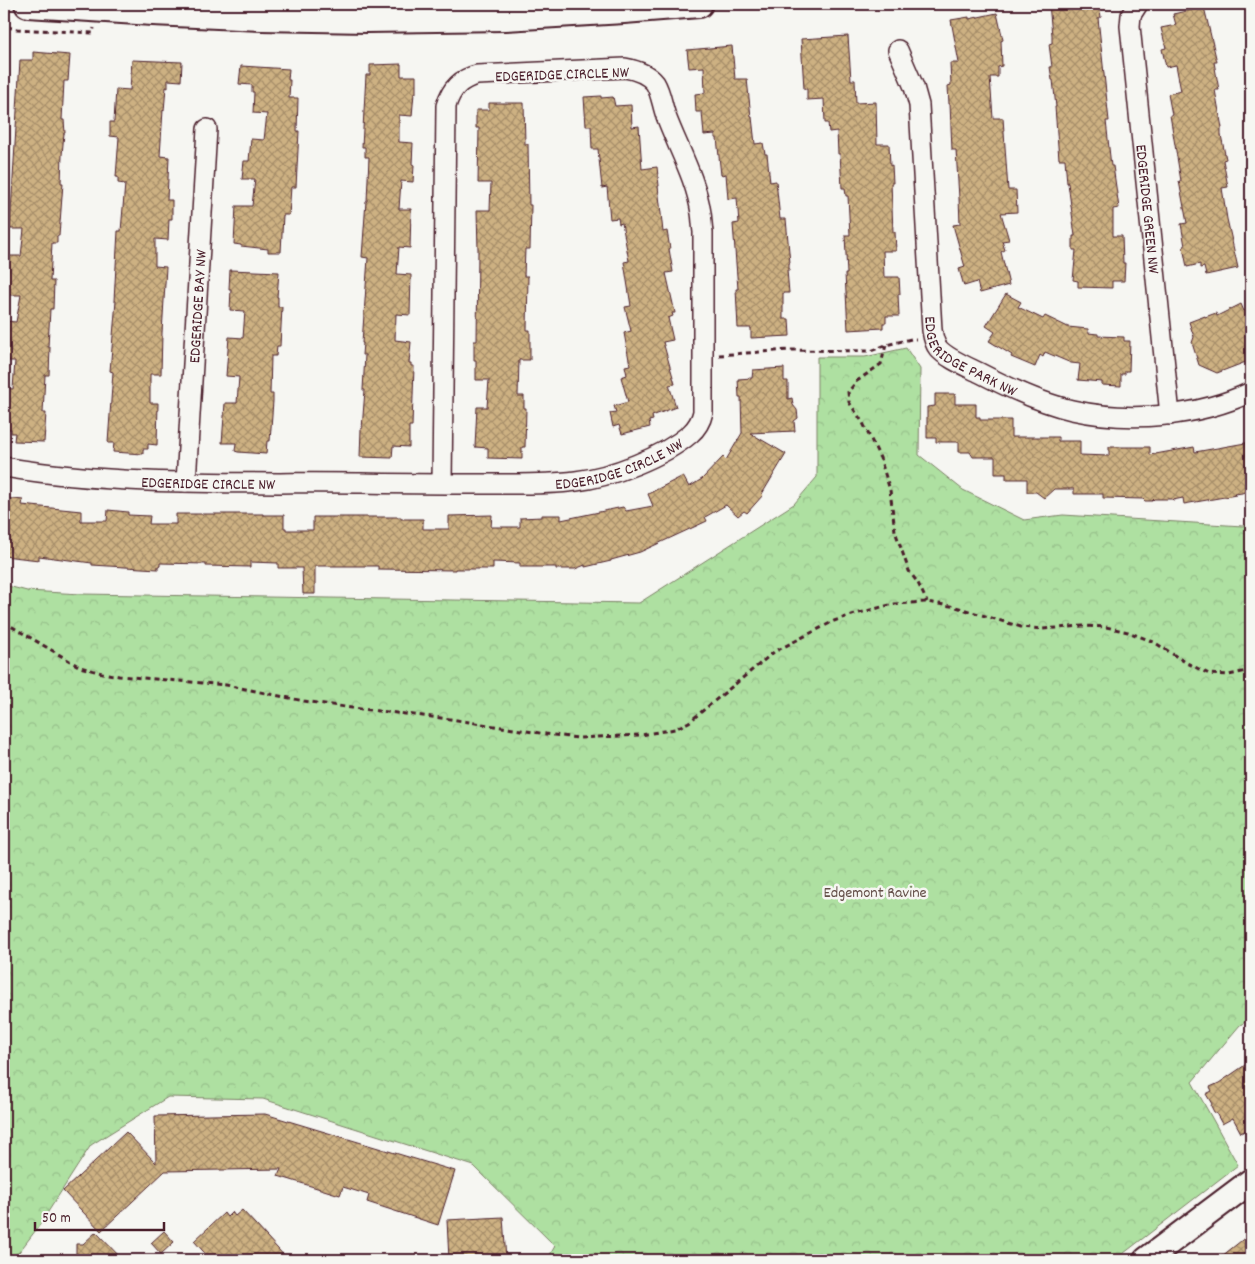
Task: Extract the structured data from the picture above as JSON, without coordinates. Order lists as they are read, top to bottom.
{
  "streets": {
    "street": [
      "EDGERIDGE CIRCLE NW",
      "EDGERIDGE GREEN NW",
      "EDGERIDGE BAY NW",
      "EDGERIDGE PARK NW"
    ]
  },
  "crossings": [
    ["EDGERIDGE CIRCLE NW", "EDGERIDGE BAY NW"],
    ["EDGERIDGE GREEN NW", "EDGERIDGE PARK NW"]
  ],
  "parks": ["Edgemont Ravine"],
  "scale_bar": "50 m"
}
